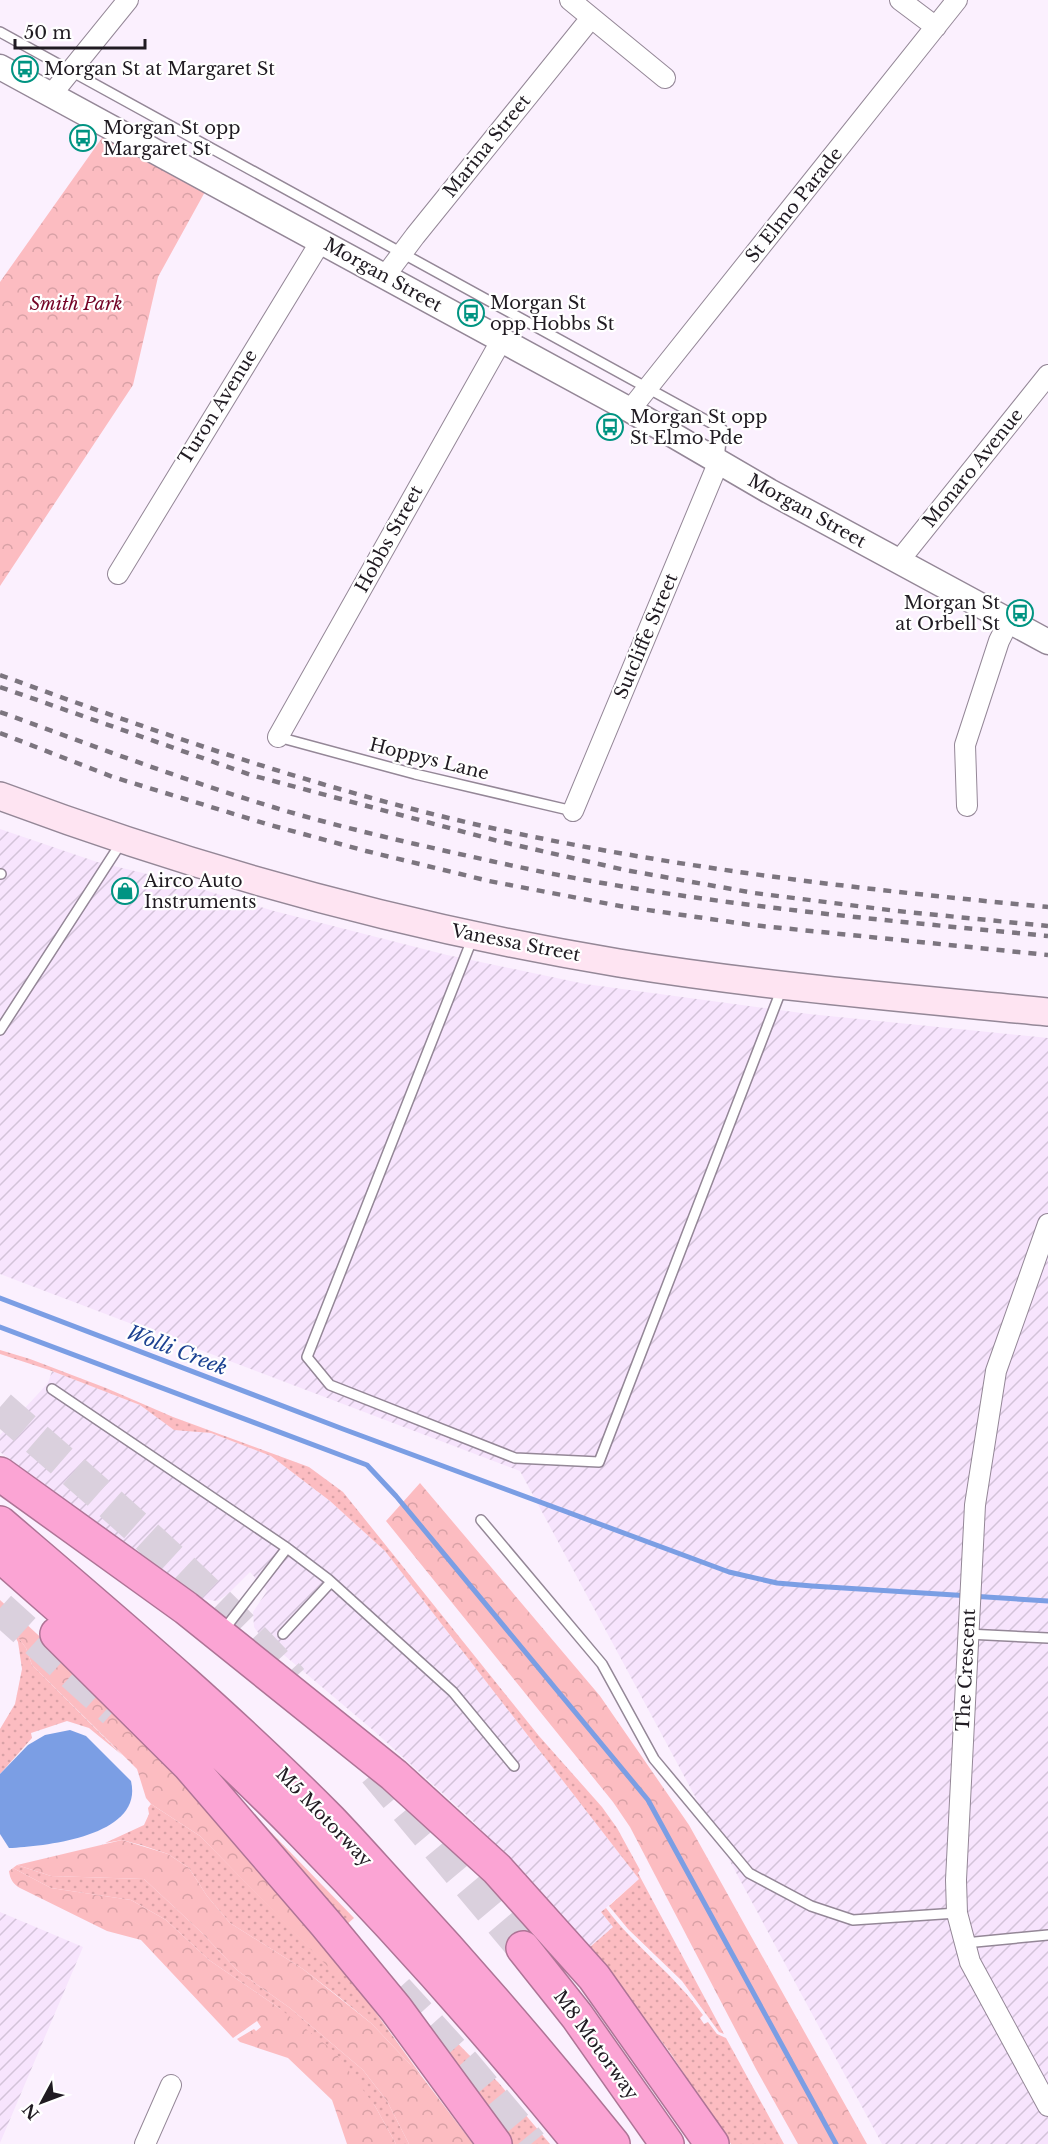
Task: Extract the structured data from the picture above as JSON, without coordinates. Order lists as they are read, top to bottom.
{
  "streets": {
    "highway": ["M5 Motorway", "M8 Motorway"],
    "main road": ["Vanessa Street"],
    "street": [
      "Marina Street",
      "St Elmo Parade",
      "Morgan Street",
      "Turon Avenue",
      "Monaro Avenue",
      "Hobbs Street",
      "Sutcliffe Street",
      "The Crescent"
    ],
    "lane": ["Hoppys Lane"]
  },
  "crossings": [
    ["Marina Street", "Morgan Street"],
    ["St Elmo Parade", "Morgan Street"],
    ["Morgan Street", "Turon Avenue"],
    ["Morgan Street", "Monaro Avenue"],
    ["Morgan Street", "Hobbs Street"],
    ["Morgan Street", "Sutcliffe Street"],
    ["Hobbs Street", "Hoppys Lane"],
    ["Sutcliffe Street", "Hoppys Lane"]
  ],
  "water": ["Wolli Creek"],
  "parks": ["Smith Park"],
  "places": {
    "bus stop": [
      "Morgan St at Margaret St",
      "Morgan St opp Margaret St",
      "Morgan St opp Hobbs St",
      "Morgan St opp St Elmo Pde",
      "Morgan St at Orbell St"
    ],
    "shop": ["Airco Auto Instruments"]
  },
  "scale_bar": "50 m",
  "north": "bottom left"
}
